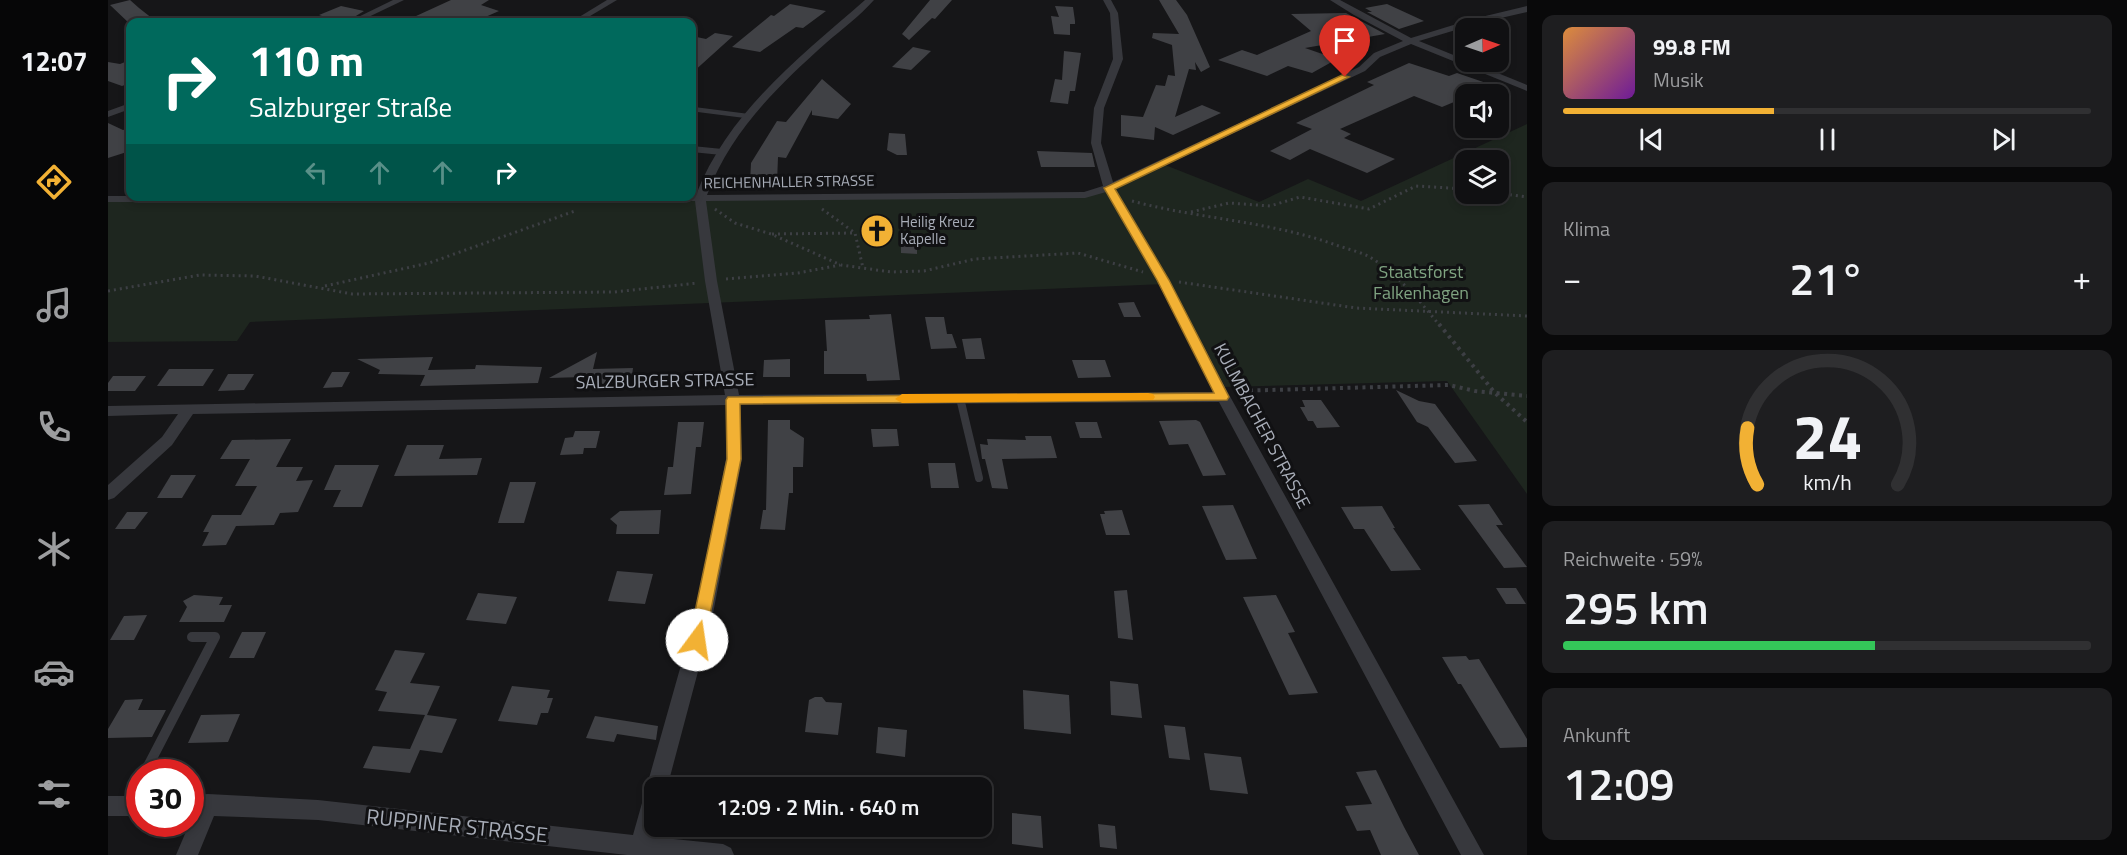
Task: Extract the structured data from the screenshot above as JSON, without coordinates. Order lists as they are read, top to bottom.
{
  "streets": {
    "street": [
      "REICHENHALLER STRASSE",
      "SALZBURGER STRASSE",
      "KULMBACHER STRASSE",
      "RUPPINER STRASSE"
    ]
  },
  "crossings": [
    ["REICHENHALLER STRASSE", "KULMBACHER STRASSE"],
    ["SALZBURGER STRASSE", "KULMBACHER STRASSE"]
  ],
  "parks": ["Staatsforst Falkenhagen"],
  "places": {
    "church": ["Heilig Kreuz Kapelle"]
  },
  "north": "right",
  "page": {
    "tabs": "12:07",
    "turn": ["110 m", "Salzburger Straße"],
    "song": ["99.8 FM", "Musik"],
    "tile": [
      "Klima",
      ["Reichweite · 59%", "295 km"],
      ["Ankunft", "12:09"]
    ],
    "heat": ["−", "21°", "+"],
    "limit": "30",
    "trip": "12:09 · 2 Min. · 640 m",
    "gauge": ["24", "km/h"]
  }
}
